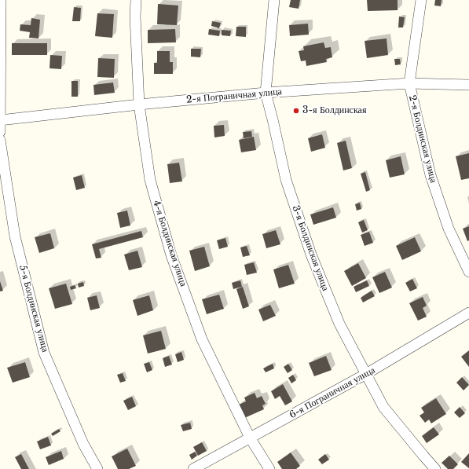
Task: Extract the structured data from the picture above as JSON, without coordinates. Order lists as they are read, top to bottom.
{
  "streets": {
    "street": [
      "2-я Пограничная улица",
      "2-я Болдинская улица",
      "4-я Болдинская улица",
      "3-я Болдинская улица",
      "5-я Болдинская улица",
      "6-я Пограничная улица"
    ]
  },
  "crossings": [
    ["2-я Пограничная улица", "2-я Болдинская улица"],
    ["2-я Пограничная улица", "4-я Болдинская улица"],
    ["2-я Пограничная улица", "3-я Болдинская улица"],
    ["4-я Болдинская улица", "6-я Пограничная улица"],
    ["3-я Болдинская улица", "6-я Пограничная улица"]
  ],
  "places": ["3-я Болдинская"]
}
